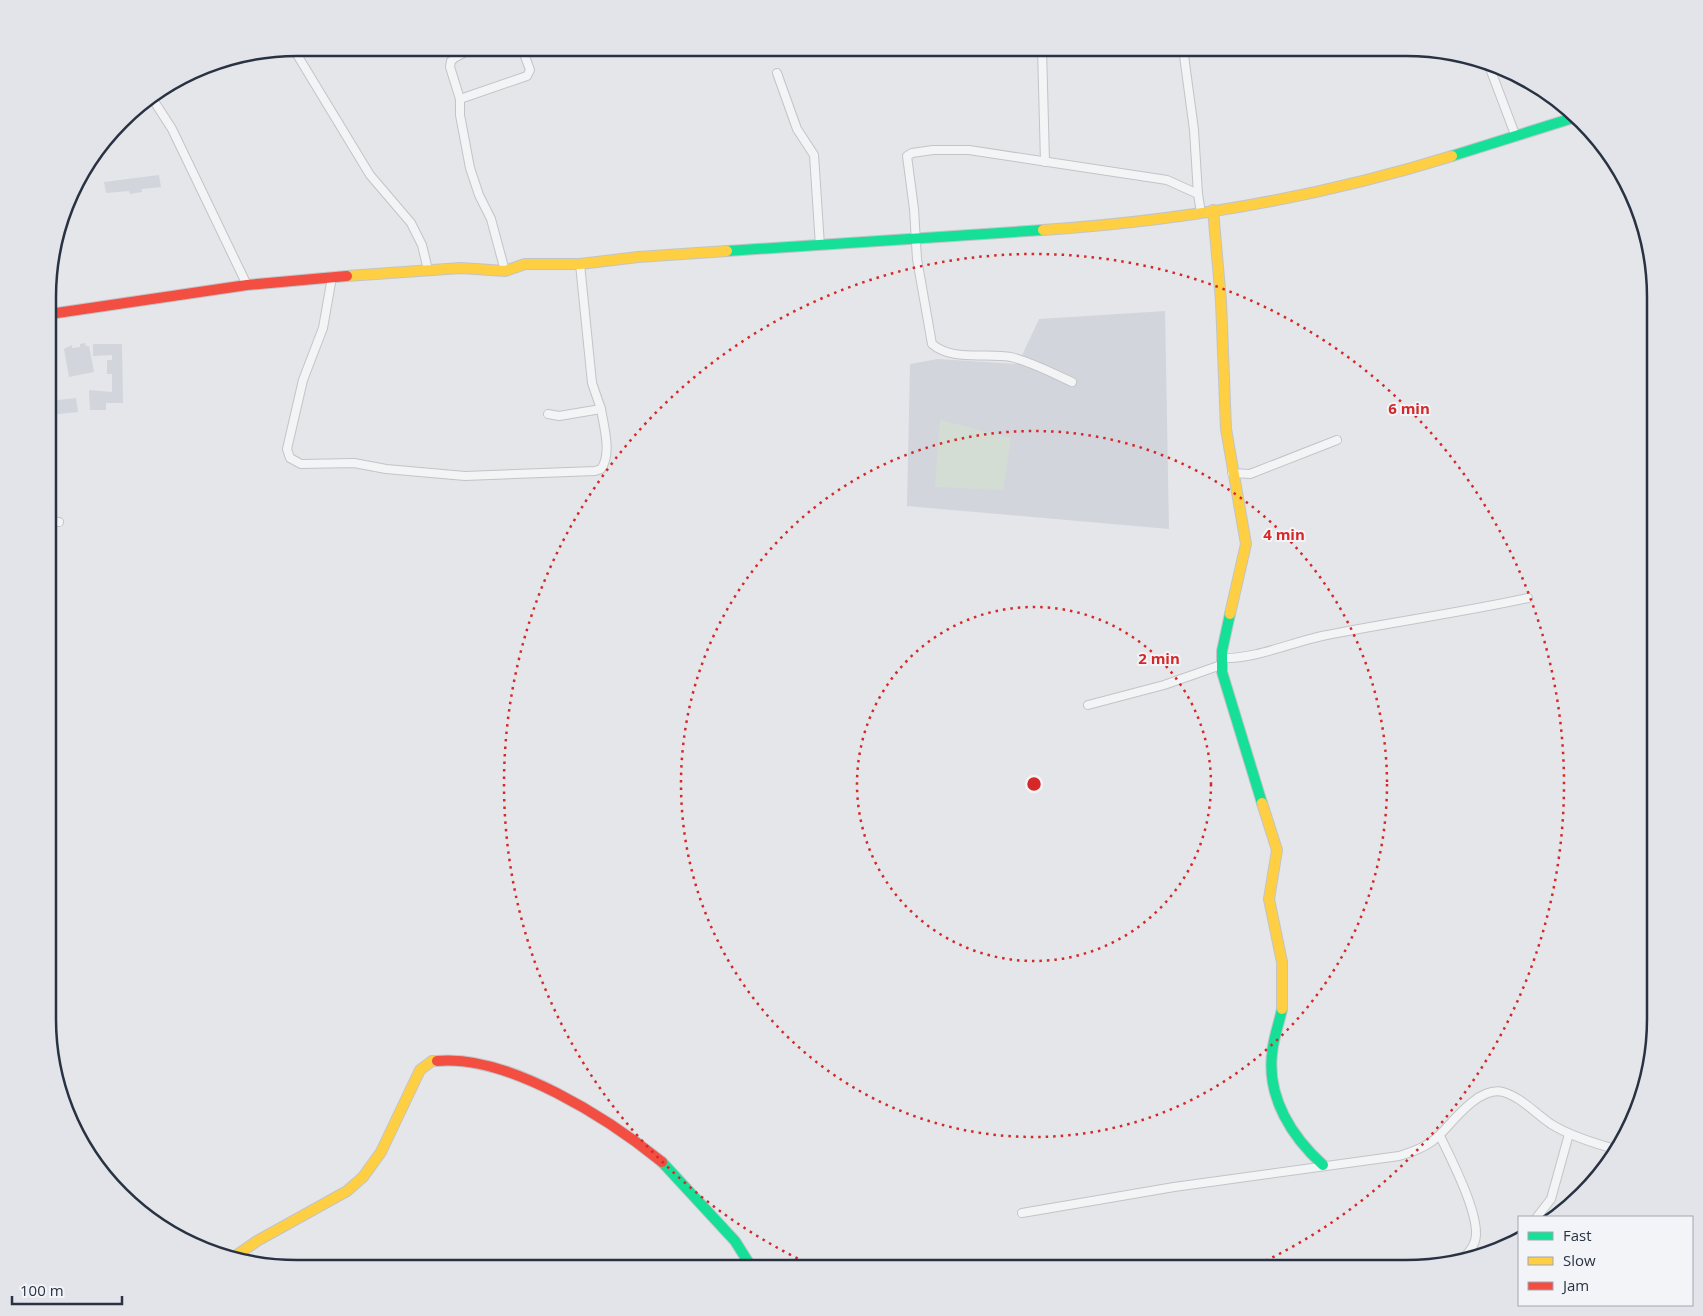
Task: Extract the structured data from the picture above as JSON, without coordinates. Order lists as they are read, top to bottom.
{
  "legend": ["Fast", "Slow", "Jam"],
  "scale_bar": "100 m",
  "rings": ["6 min", "4 min", "2 min"]
}
